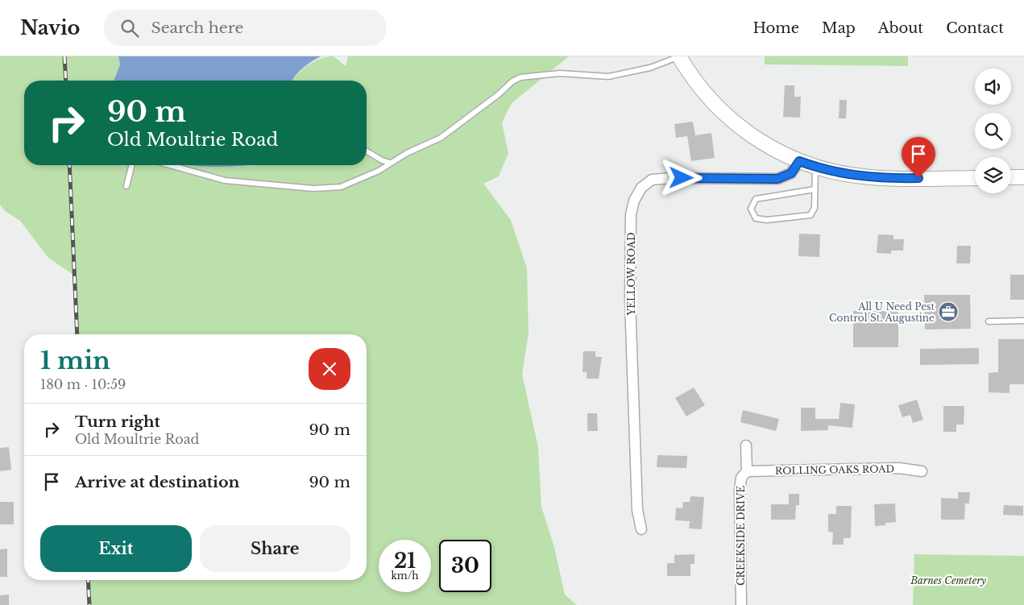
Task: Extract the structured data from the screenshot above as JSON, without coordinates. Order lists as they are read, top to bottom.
{
  "streets": {
    "street": ["YELLOW ROAD", "ROLLING OAKS ROAD", "CREEKSIDE DRIVE"]
  },
  "crossings": [
    ["ROLLING OAKS ROAD", "CREEKSIDE DRIVE"]
  ],
  "parks": ["Barnes Cemetery"],
  "places": {
    "office": ["All U Need Pest Control St. Augustine"]
  },
  "page": {
    "header": "Navio",
    "search": "Search here",
    "nav": [
      "Home",
      "Map",
      "About",
      "Contact"
    ],
    "turn": ["90 m", "Old Moultrie Road"],
    "heading": ["1 min", "180 m · 10:59"],
    "list": [
      {
        "name": "Turn right",
        "note": "Old Moultrie Road",
        "value": "90 m"
      },
      {
        "name": "Arrive at destination",
        "value": "90 m"
      }
    ],
    "buttons": ["Exit", "Share"],
    "speed": "21 km/h",
    "limit": "30"
  }
}
